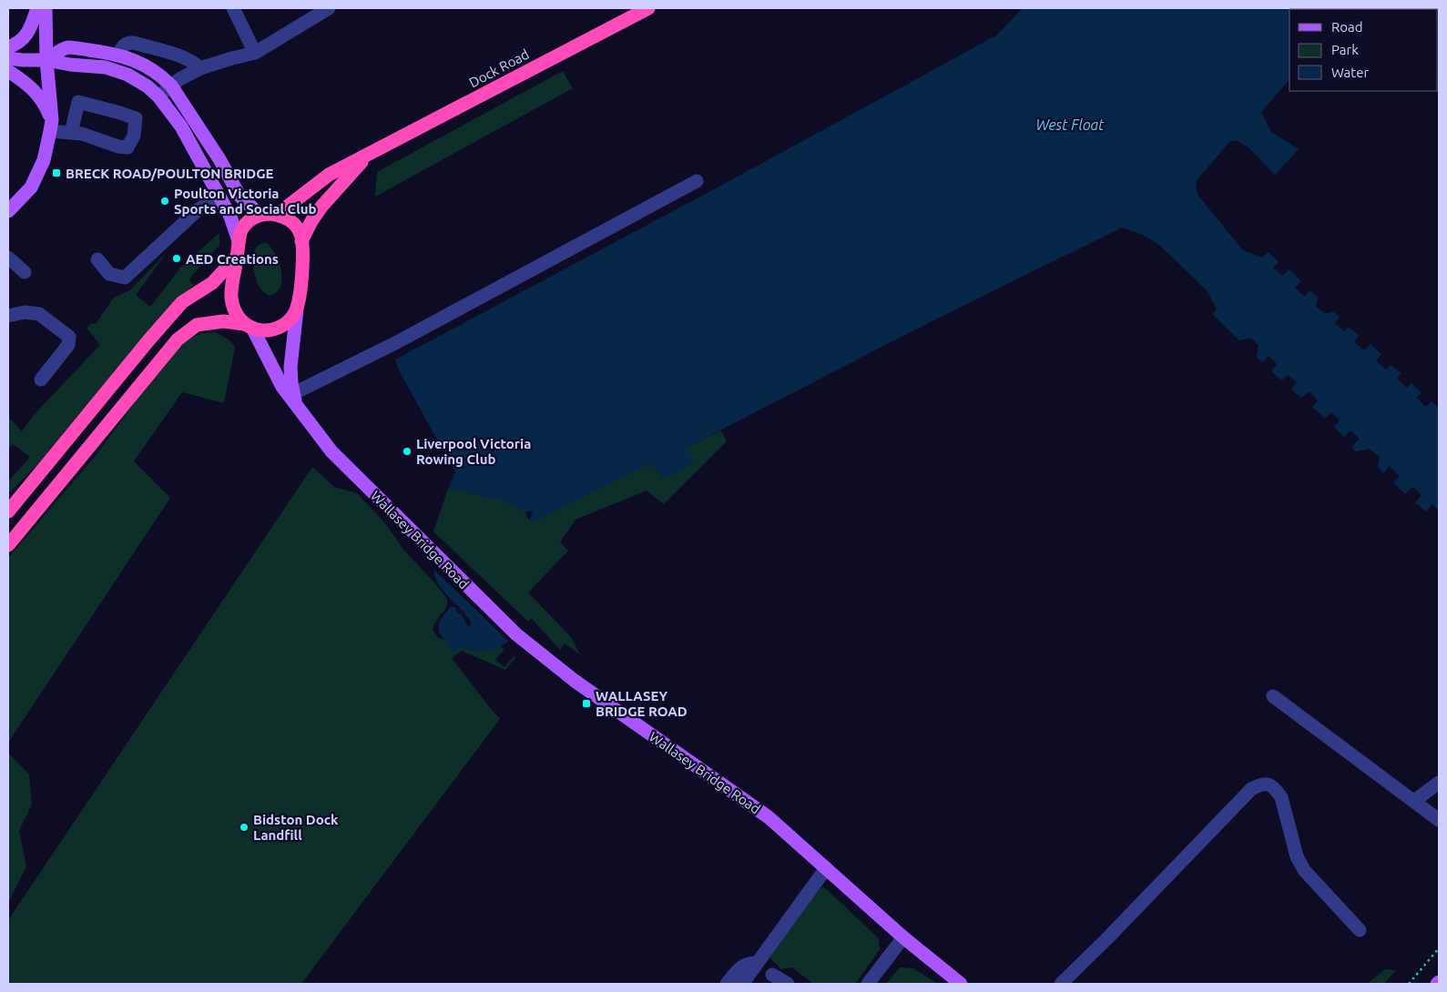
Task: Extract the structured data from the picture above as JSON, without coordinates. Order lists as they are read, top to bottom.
{
  "streets": {
    "highway": ["Dock Road"],
    "main road": ["Wallasey Bridge Road"]
  },
  "crossings": [
    ["Dock Road", "Wallasey Bridge Road"]
  ],
  "water": ["West Float"],
  "places": {
    "transit": ["BRECK ROAD/POULTON BRIDGE", "WALLASEY BRIDGE ROAD"],
    "other": [
      "Poulton Victoria Sports and Social Club",
      "AED Creations",
      "Liverpool Victoria Rowing Club",
      "Bidston Dock Landfill"
    ]
  },
  "legend": ["Road", "Park", "Water"]
}
